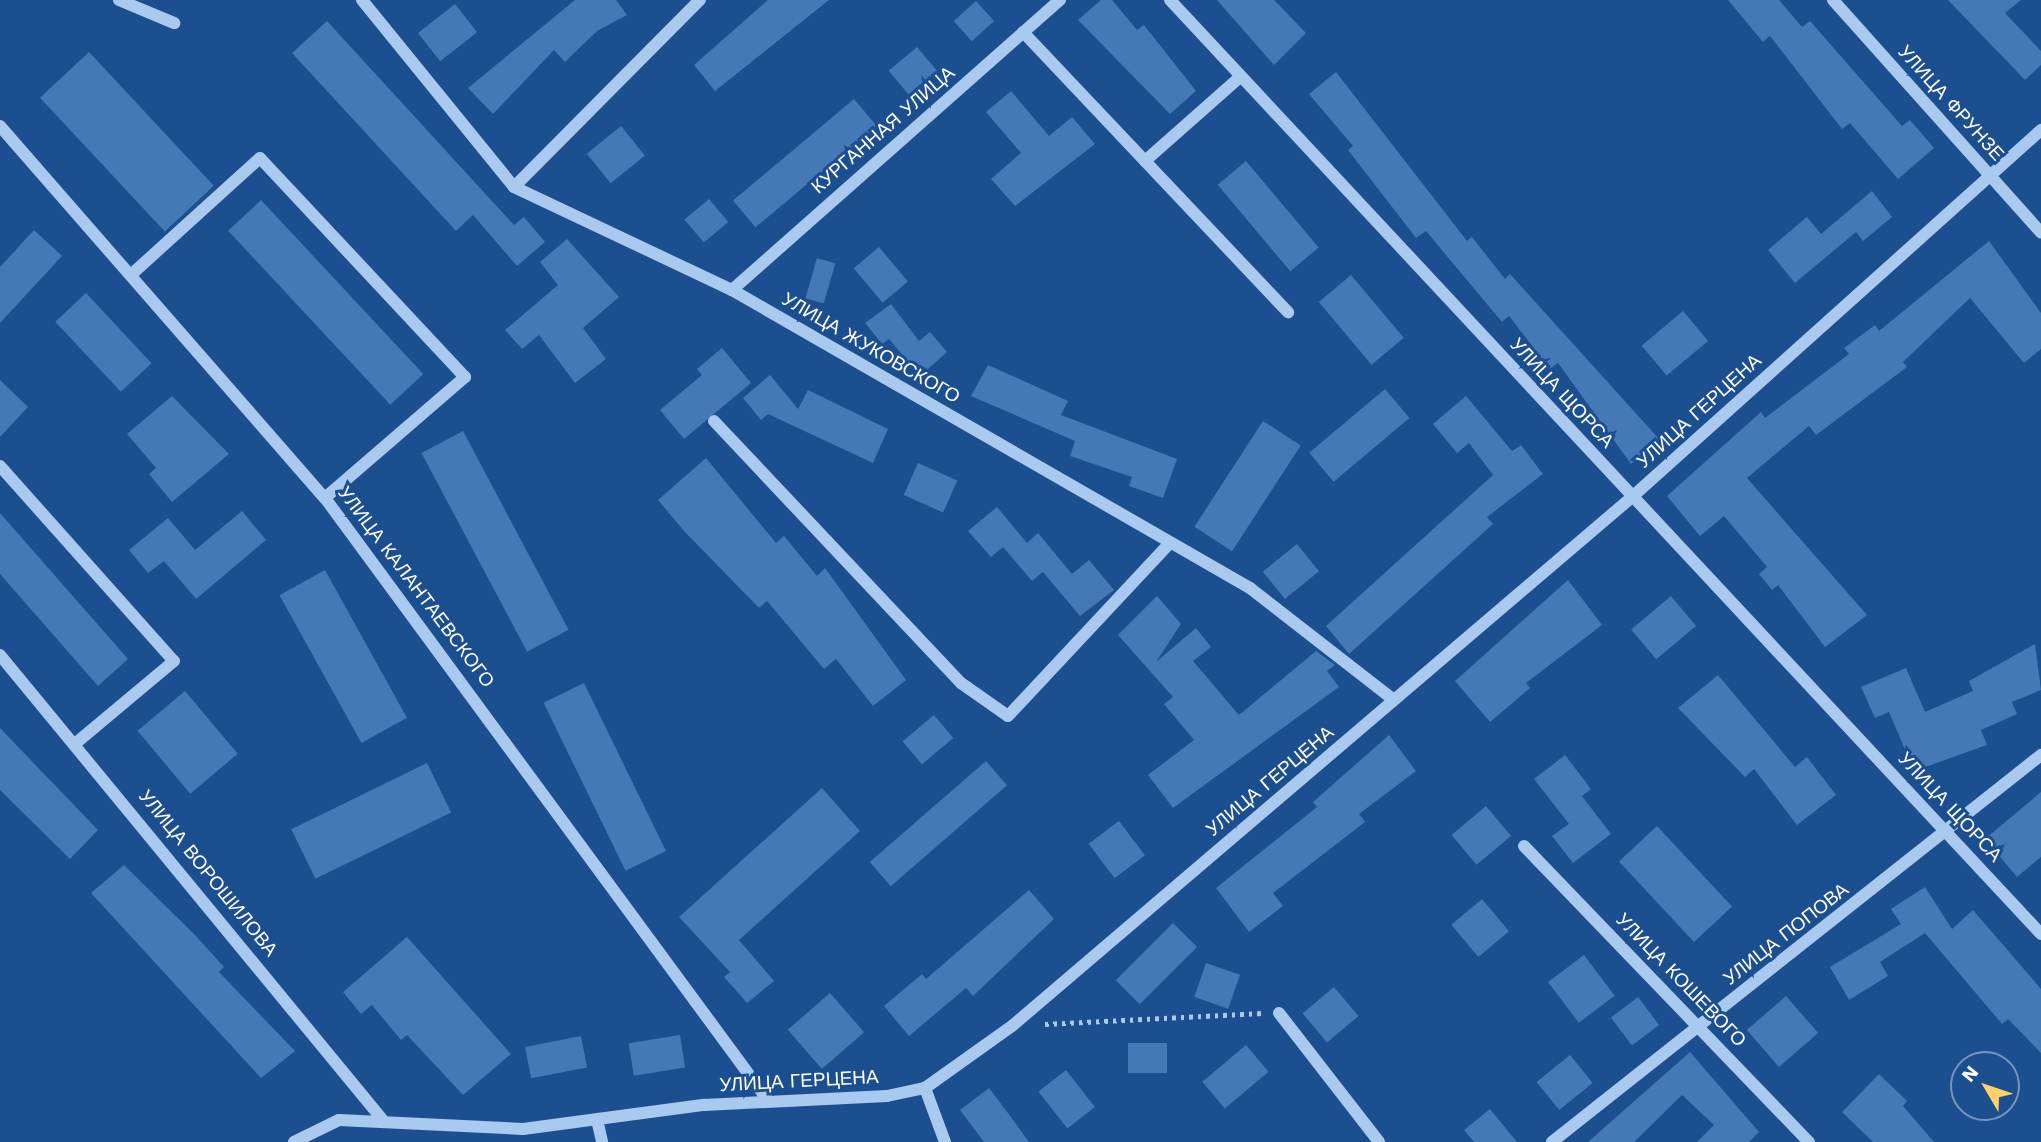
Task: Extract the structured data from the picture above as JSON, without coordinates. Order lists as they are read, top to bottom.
{
  "streets": {
    "street": [
      "УЛИЦА ФРУНЗЕ",
      "КУРГАННАЯ УЛИЦА",
      "УЛИЦА ЖУКОВСКОГО",
      "УЛИЦА ЩОРСА",
      "УЛИЦА ГЕРЦЕНА",
      "УЛИЦА КАЛАНТАЕВСКОГО",
      "УЛИЦА ВОРОШИЛОВА",
      "УЛИЦА ПОПОВА",
      "УЛИЦА КОШЕВОГО"
    ]
  },
  "crossings": [
    ["УЛИЦА ФРУНЗЕ", "УЛИЦА ГЕРЦЕНА"],
    ["КУРГАННАЯ УЛИЦА", "УЛИЦА ЖУКОВСКОГО"],
    ["УЛИЦА ЖУКОВСКОГО", "УЛИЦА ГЕРЦЕНА"],
    ["УЛИЦА ЩОРСА", "УЛИЦА ГЕРЦЕНА"],
    ["УЛИЦА ЩОРСА", "УЛИЦА ПОПОВА"],
    ["УЛИЦА ГЕРЦЕНА", "УЛИЦА КАЛАНТАЕВСКОГО"],
    ["УЛИЦА ГЕРЦЕНА", "УЛИЦА ВОРОШИЛОВА"],
    ["УЛИЦА ПОПОВА", "УЛИЦА КОШЕВОГО"]
  ],
  "north": "top left"
}
